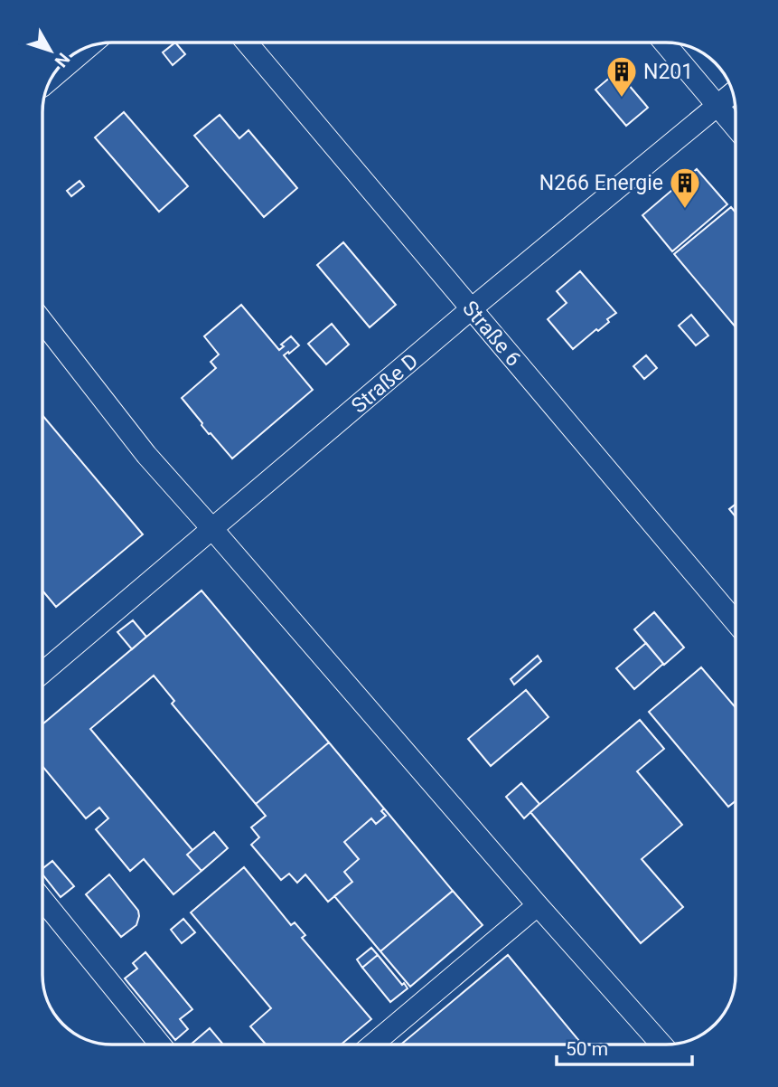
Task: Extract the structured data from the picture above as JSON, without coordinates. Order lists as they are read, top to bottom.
{
  "streets": {
    "lane": ["Straße 6", "Straße D"]
  },
  "crossings": [
    ["Straße 6", "Straße D"]
  ],
  "places": {
    "building": ["N201", "N266 Energie"]
  },
  "scale_bar": "50 m",
  "north": "bottom right"
}
